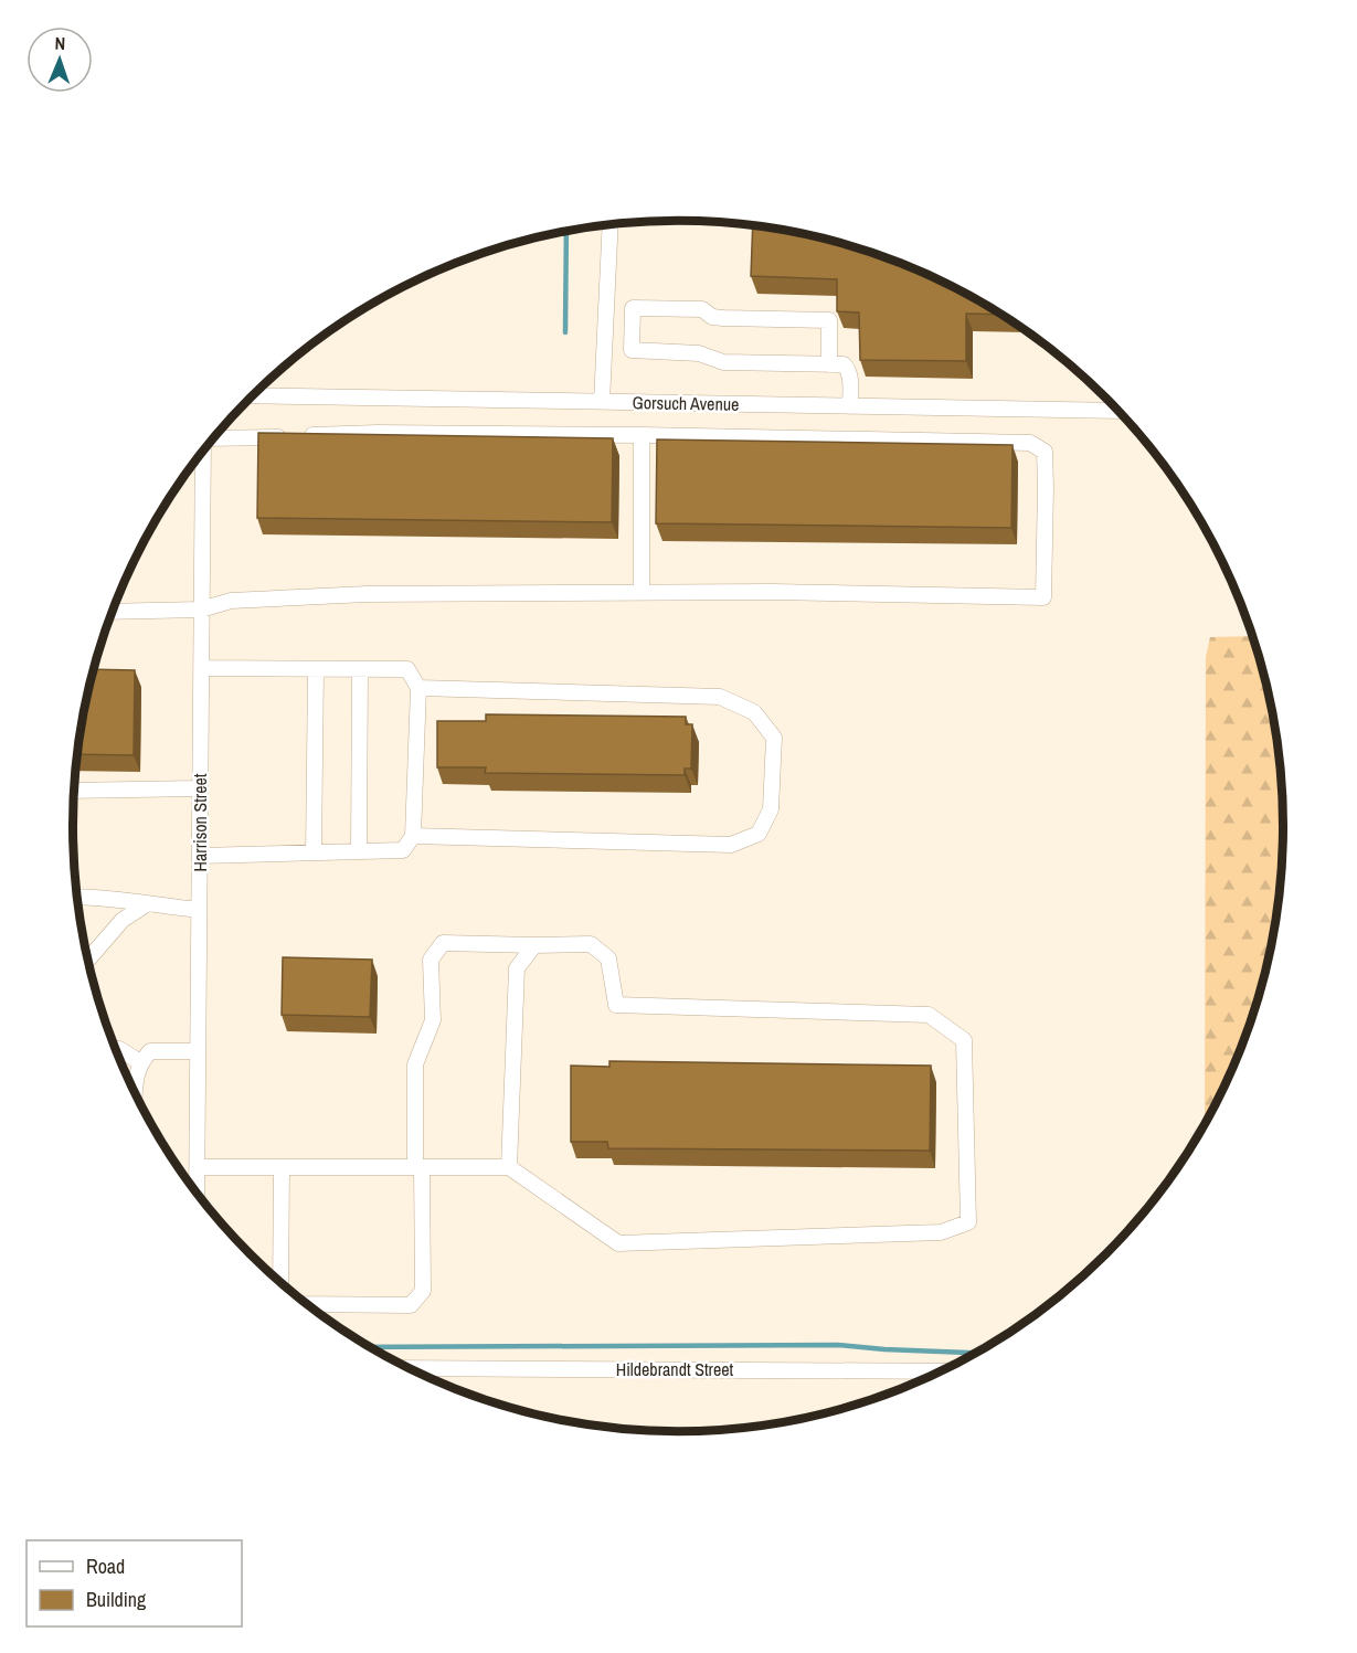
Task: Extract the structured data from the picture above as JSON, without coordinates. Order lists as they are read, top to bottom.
{
  "streets": {
    "street": ["Gorsuch Avenue", "Harrison Street", "Hildebrandt Street"]
  },
  "legend": ["Road", "Building"],
  "north": "top"
}
